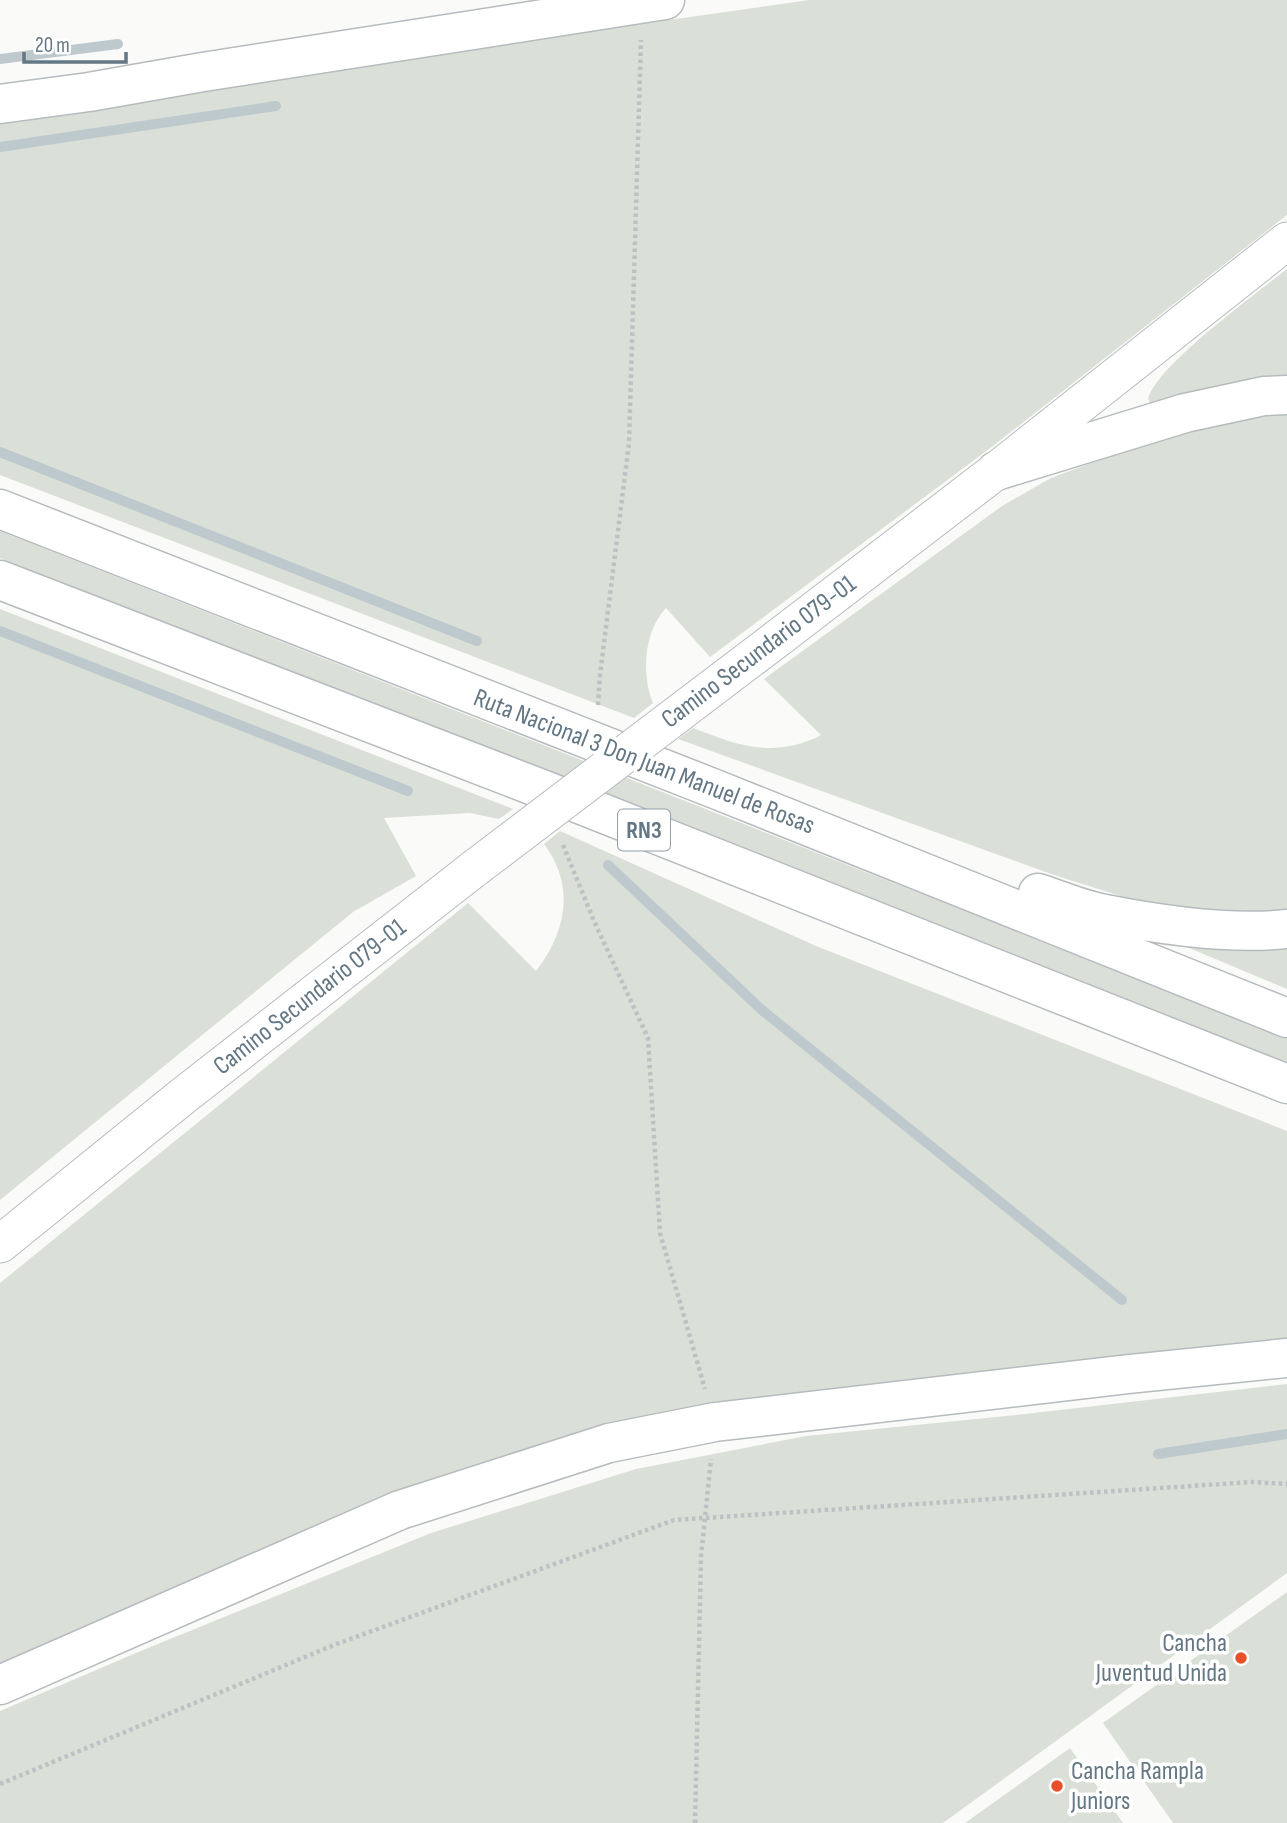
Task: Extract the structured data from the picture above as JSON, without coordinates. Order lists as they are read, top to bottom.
{
  "streets": {
    "highway": ["Ruta Nacional 3 Don Juan Manuel de Rosas", "RN3"],
    "main road": ["Camino Secundario 079-01"]
  },
  "places": ["Cancha Juventud Unida", "Cancha Rampla Juniors"],
  "scale_bar": "20 m"
}
